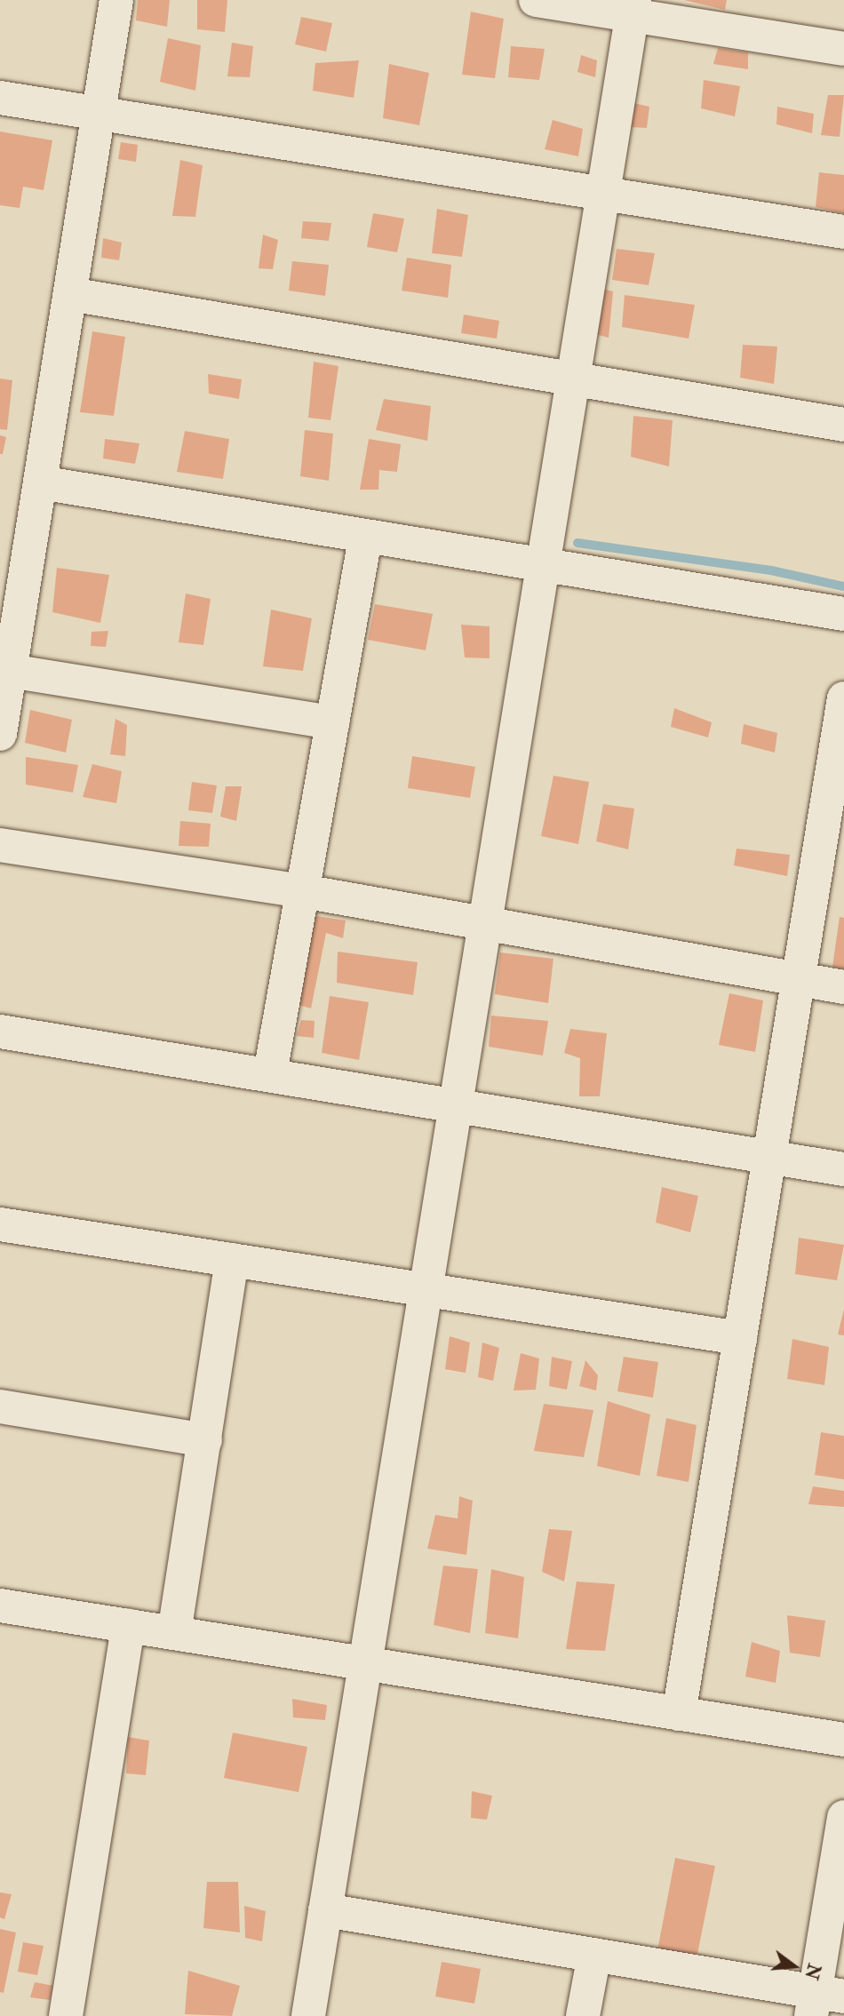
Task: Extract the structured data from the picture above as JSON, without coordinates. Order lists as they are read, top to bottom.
{
  "north": "right"
}
